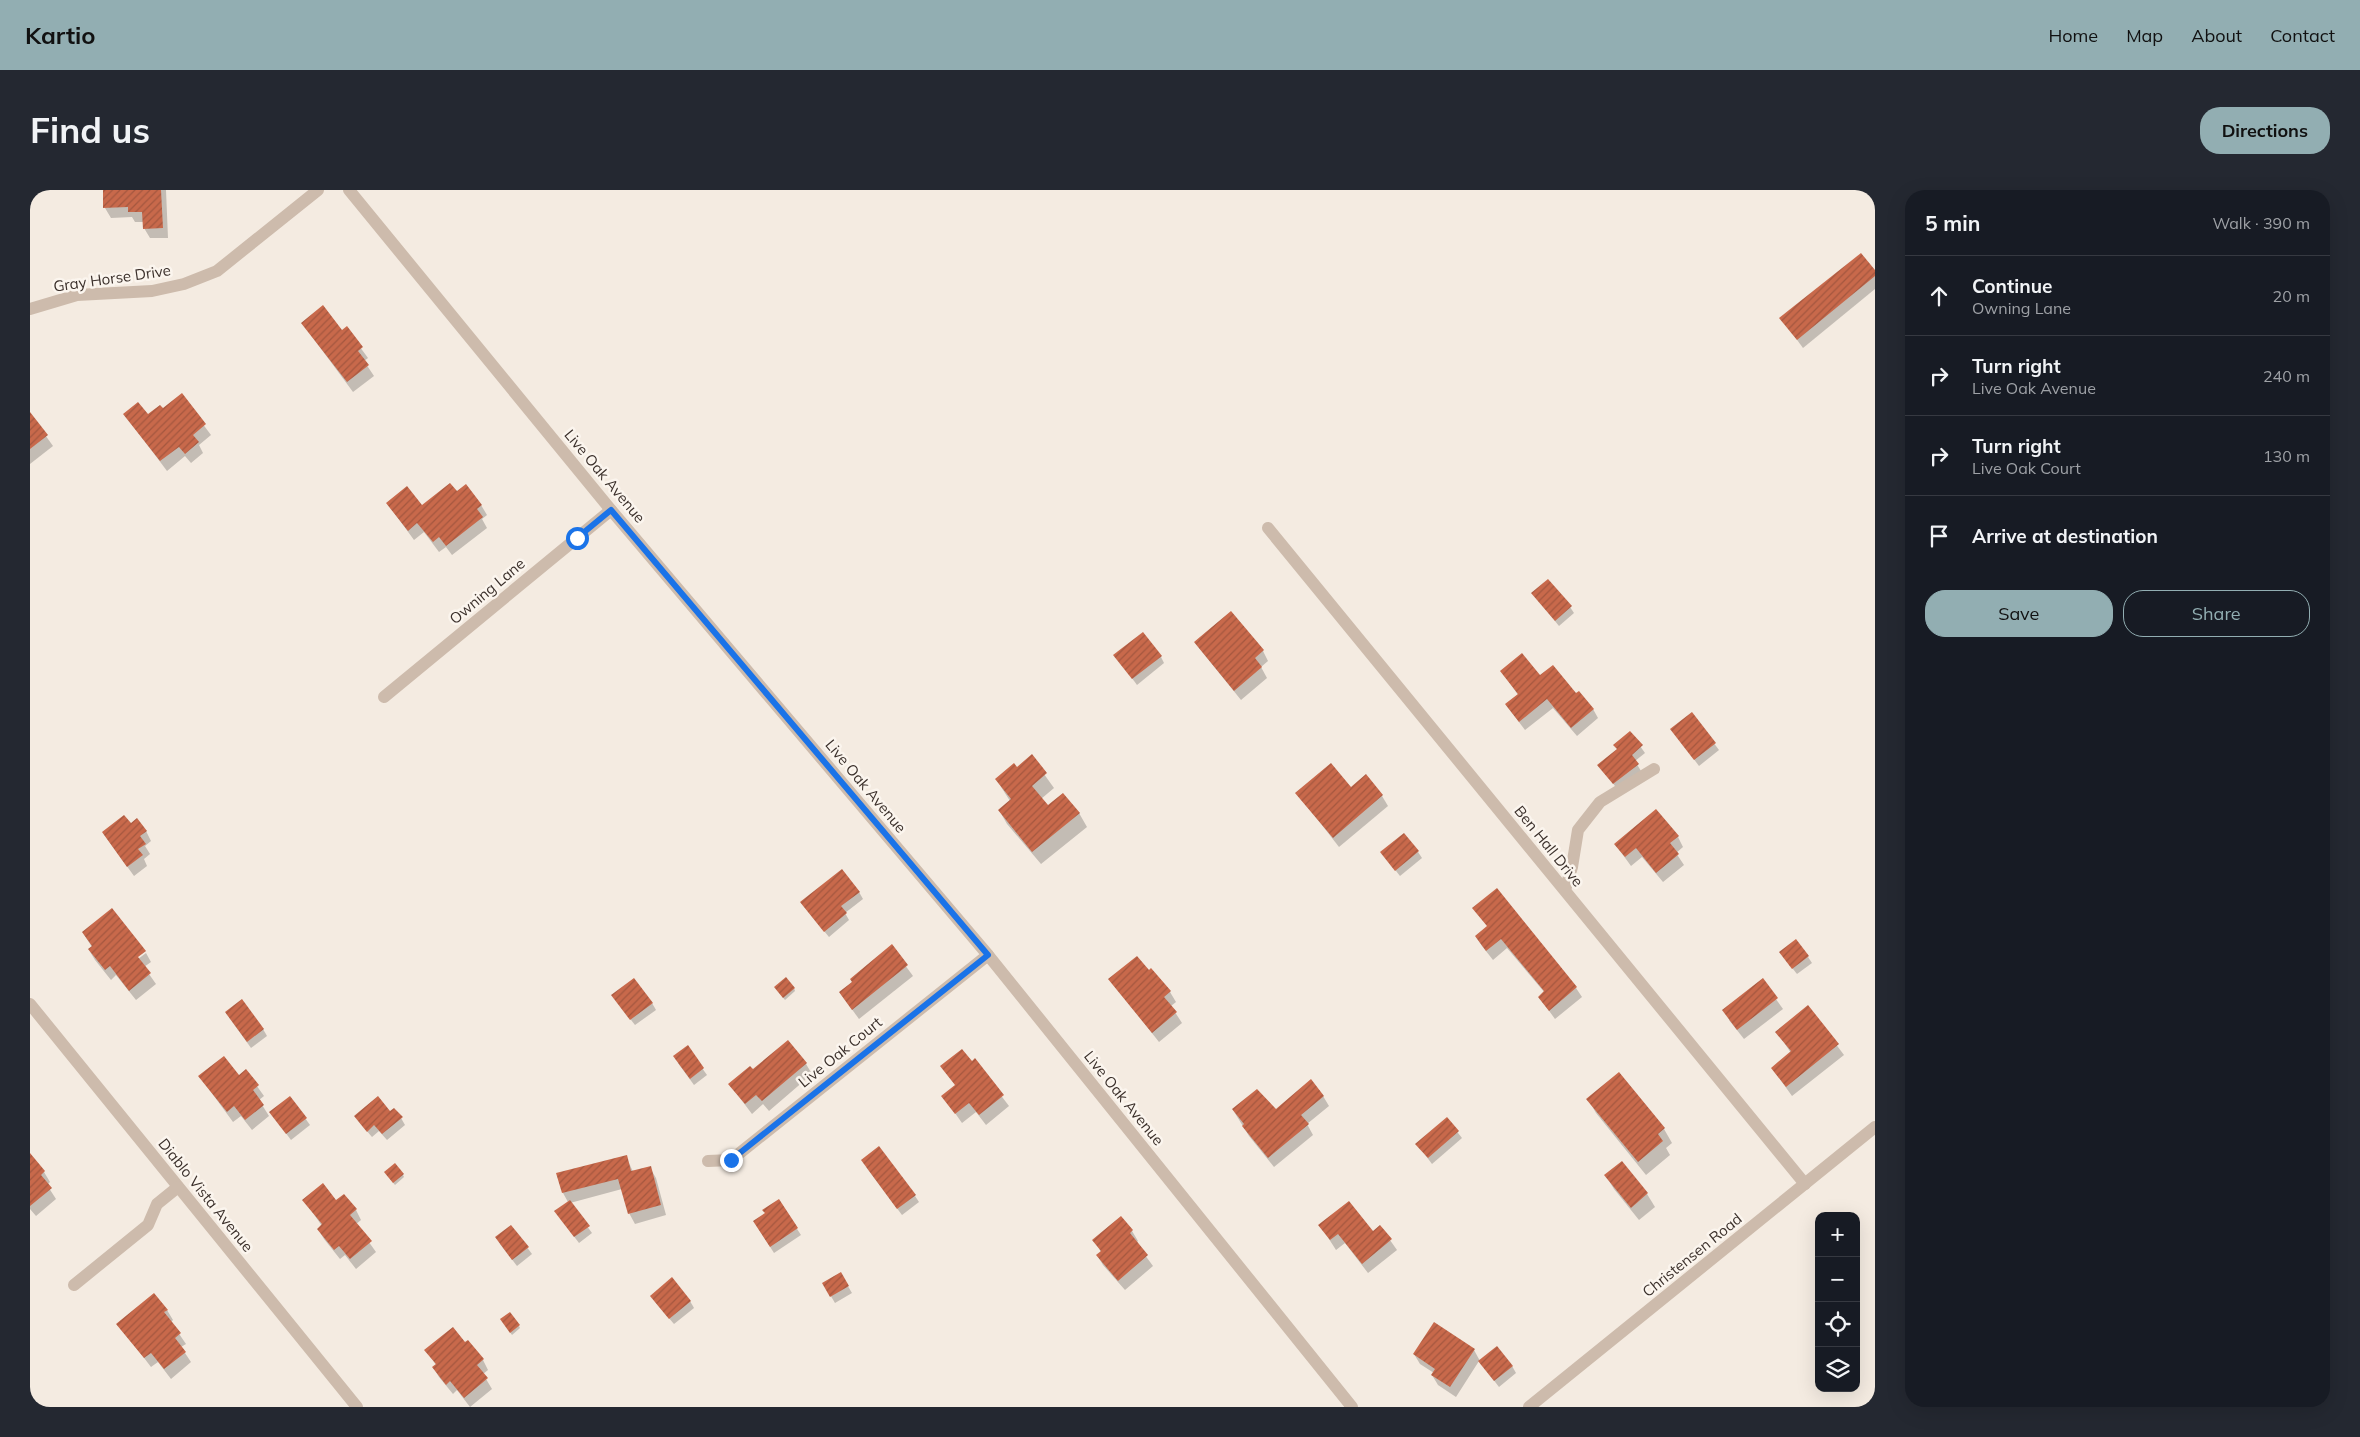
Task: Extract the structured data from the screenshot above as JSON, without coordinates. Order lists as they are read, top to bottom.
{
  "streets": {
    "street": [
      "Gray Horse Drive",
      "Live Oak Avenue",
      "Owning Lane",
      "Ben Hall Drive",
      "Live Oak Court",
      "Diablo Vista Avenue",
      "Christensen Road"
    ]
  },
  "crossings": [
    ["Live Oak Avenue", "Owning Lane"],
    ["Live Oak Avenue", "Live Oak Court"],
    ["Ben Hall Drive", "Christensen Road"]
  ],
  "page": {
    "header": "Kartio",
    "nav": [
      "Home",
      "Map",
      "About",
      "Contact"
    ],
    "buttons": [
      "Directions",
      ["Save", "Share"]
    ],
    "title": "Find us",
    "heading": ["5 min", "Walk · 390 m"],
    "list": [
      ["Continue", "Owning Lane", "20 m"],
      ["Turn right", "Live Oak Avenue", "240 m"],
      ["Turn right", "Live Oak Court", "130 m"],
      "Arrive at destination"
    ],
    "map_buttons": ["+", "−"]
  }
}
